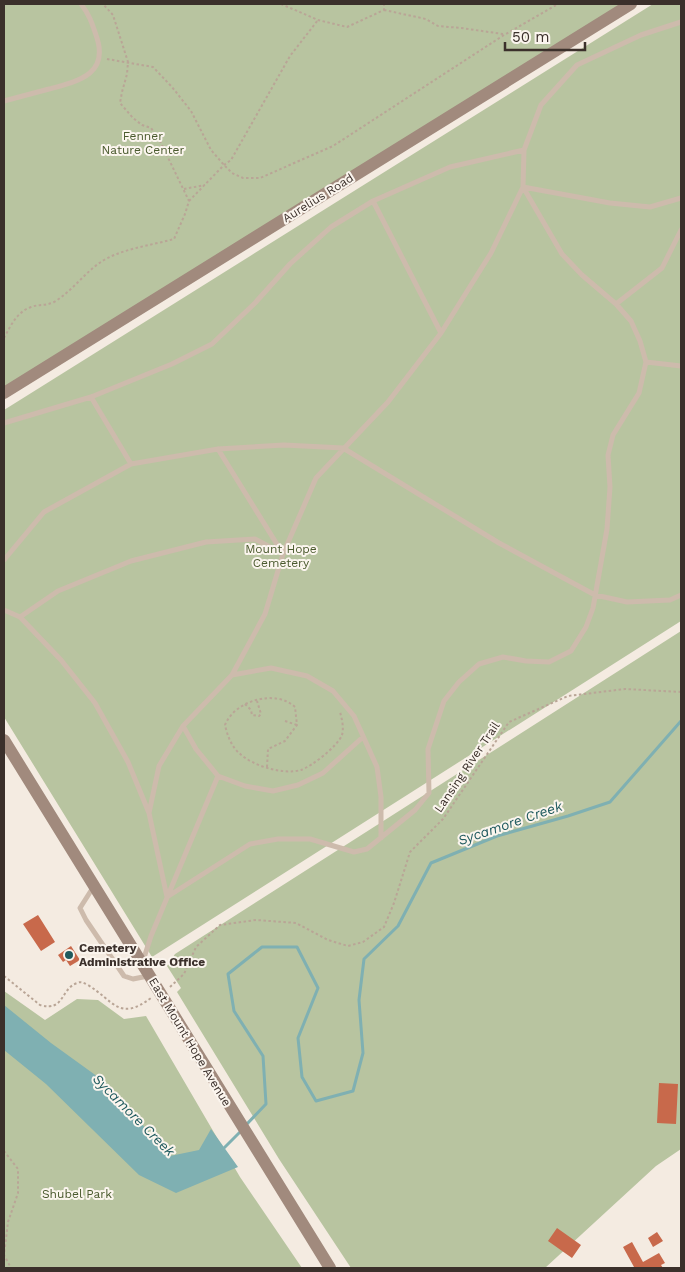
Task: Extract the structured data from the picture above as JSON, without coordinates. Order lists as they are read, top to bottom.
{
  "streets": {
    "street": ["Aurelius Road", "East Mount Hope Avenue"],
    "path": ["Lansing River Trail"]
  },
  "water": ["Sycamore Creek"],
  "parks": ["Fenner Nature Center", "Mount Hope Cemetery", "Shubel Park"],
  "places": ["Cemetery Administrative Office"],
  "scale_bar": "50 m"
}
